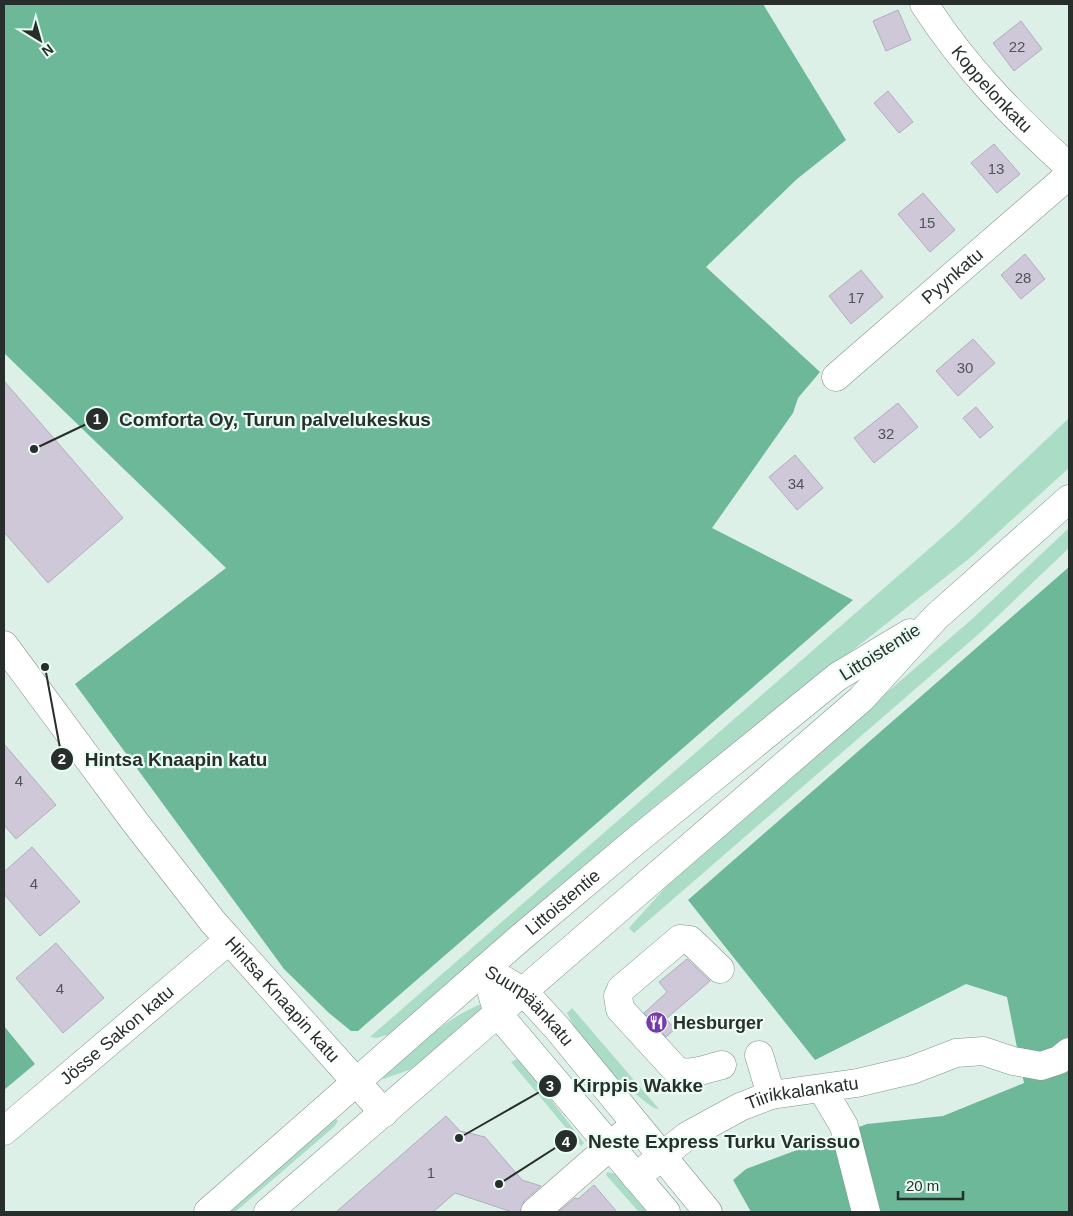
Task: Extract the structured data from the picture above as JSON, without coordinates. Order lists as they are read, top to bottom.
{
  "streets": {
    "street": [
      "Koppelonkatu",
      "Pyynkatu",
      "Littoistentie",
      "Hintsa Knaapin katu",
      "Suurpäänkatu",
      "Jösse Sakon katu",
      "Tiirikkalankatu"
    ]
  },
  "crossings": [
    ["Littoistentie", "Hintsa Knaapin katu"],
    ["Littoistentie", "Suurpäänkatu"],
    ["Hintsa Knaapin katu", "Jösse Sakon katu"],
    ["Suurpäänkatu", "Tiirikkalankatu"]
  ],
  "places": {
    "other": [
      "Comforta Oy, Turun palvelukeskus",
      "Hintsa Knaapin katu",
      "Kirppis Wakke",
      "Neste Express Turku Varissuo"
    ],
    "restaurant": ["Hesburger"]
  },
  "house_numbers": [
    "22",
    "13",
    "15",
    "28",
    "17",
    "30",
    "32",
    "34",
    "4",
    "4",
    "4",
    "1"
  ],
  "scale_bar": "20 m",
  "north": "bottom right"
}
